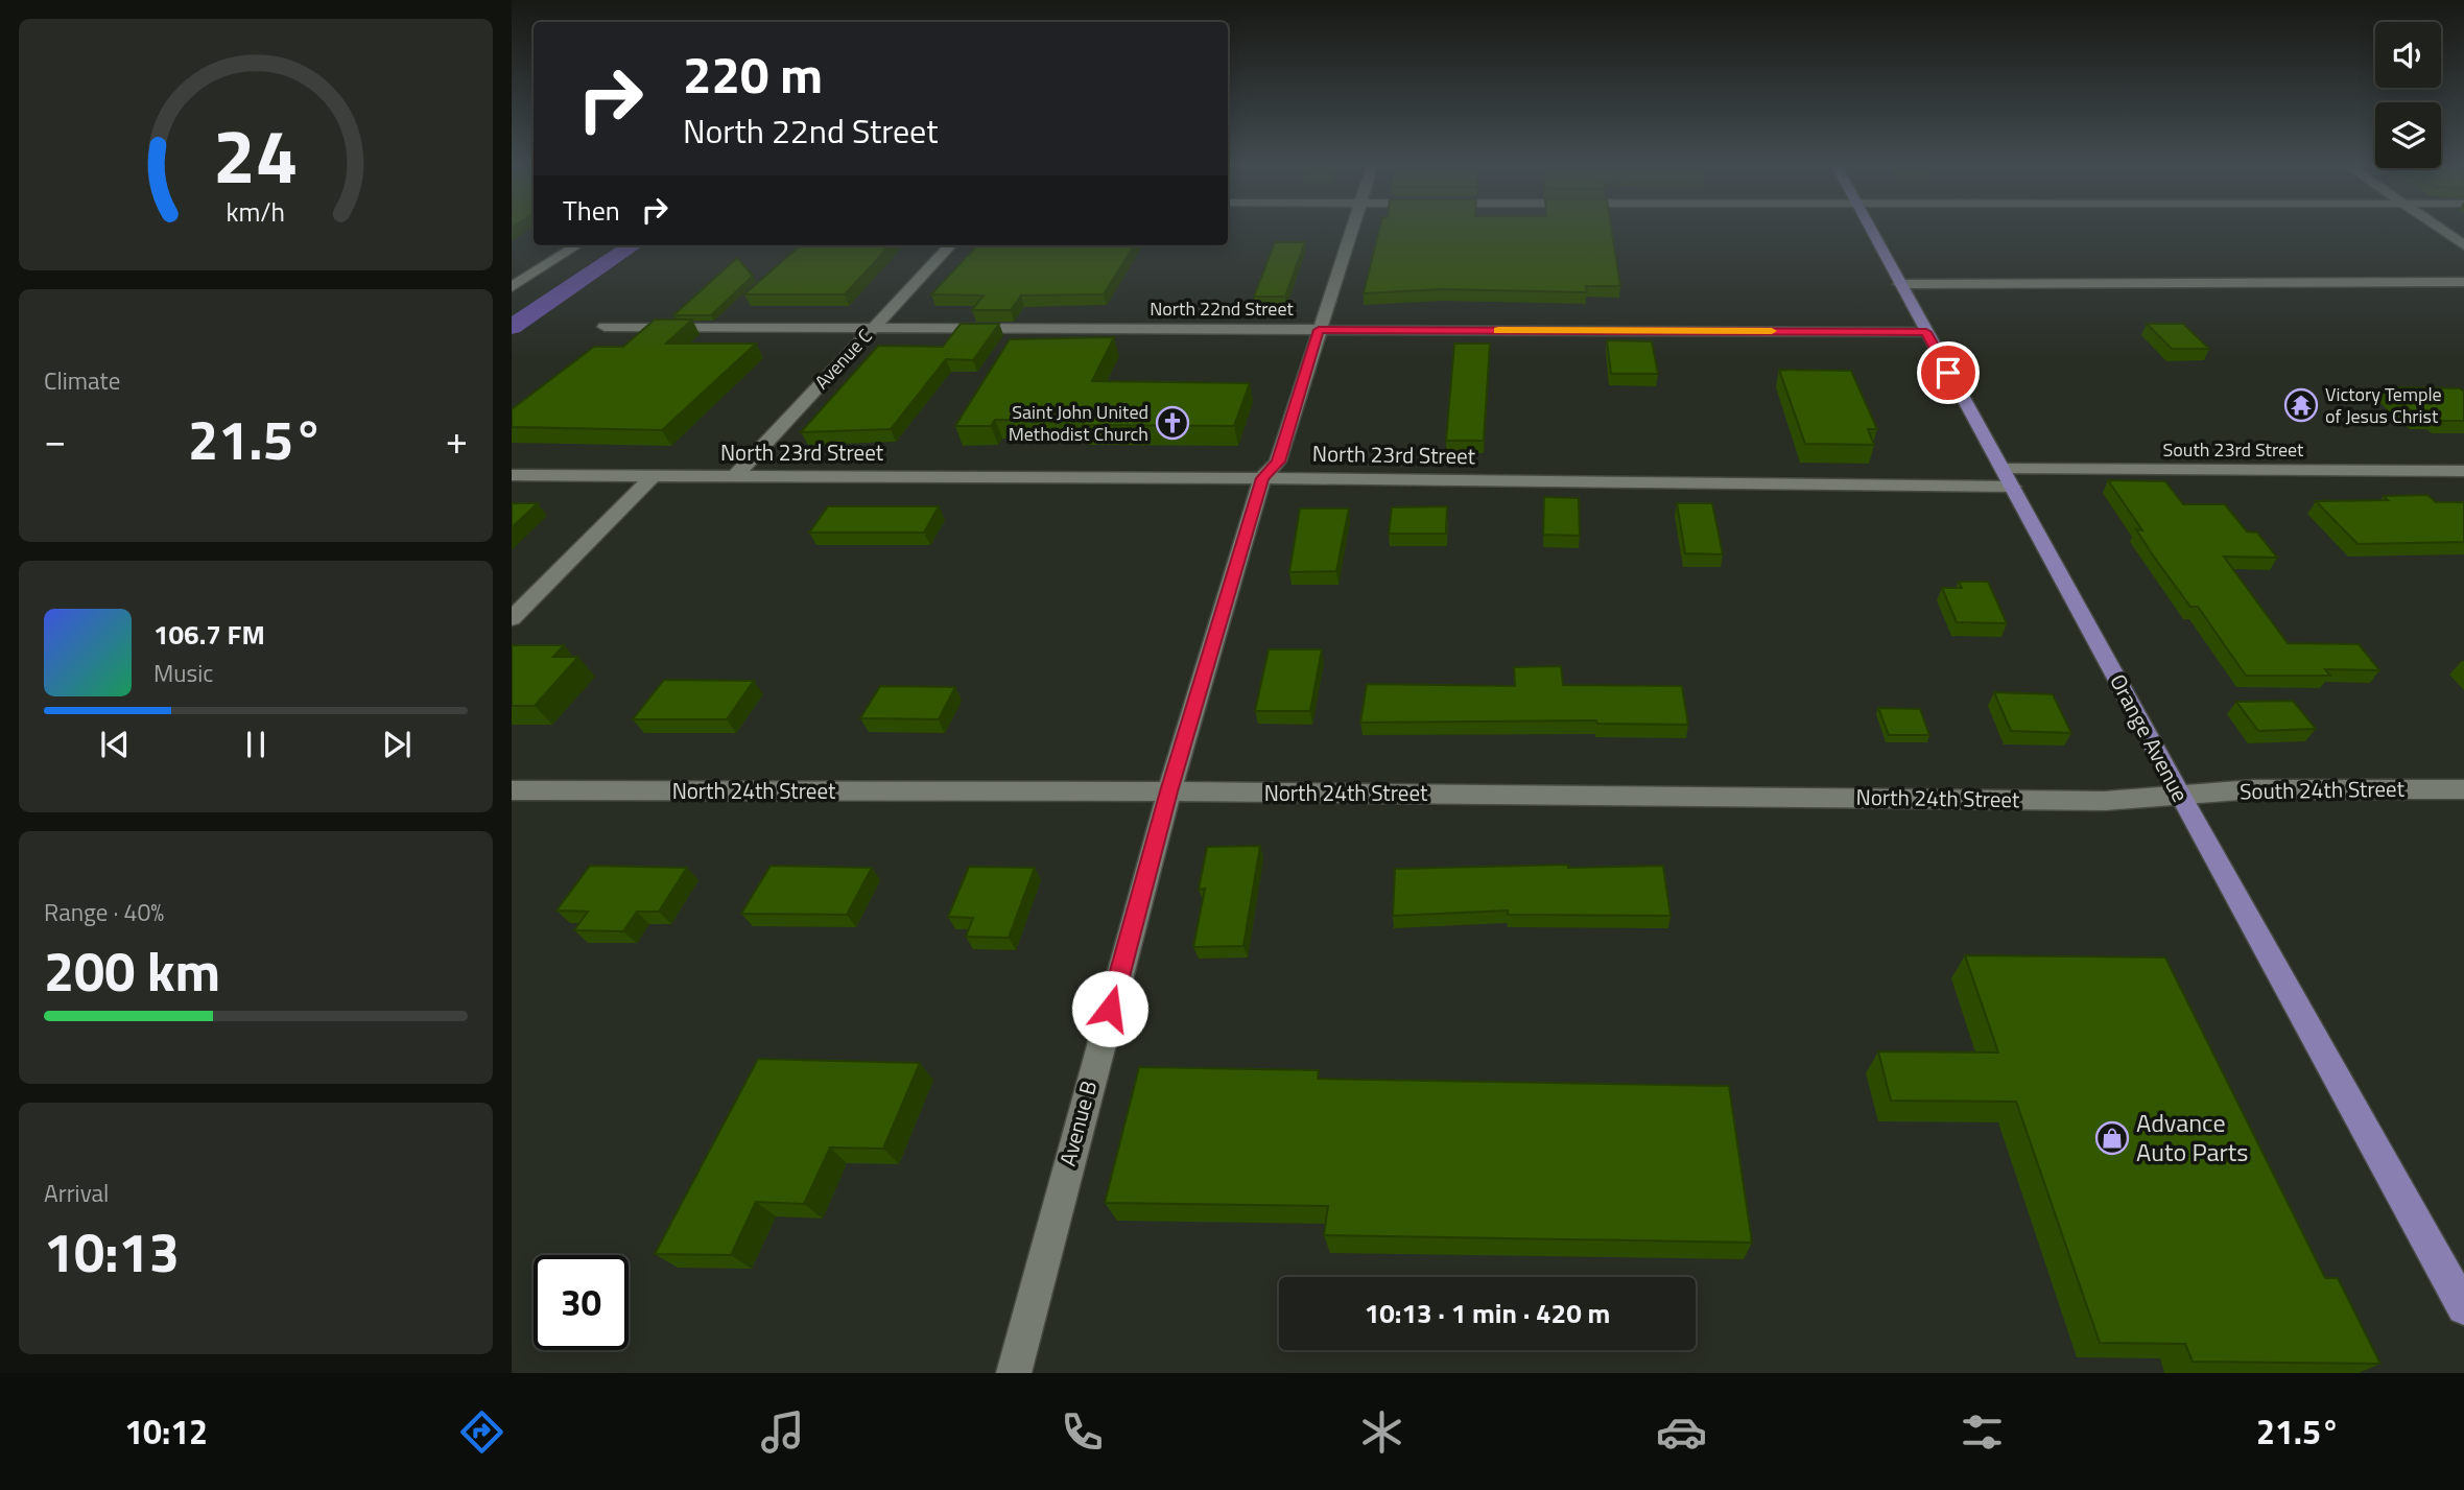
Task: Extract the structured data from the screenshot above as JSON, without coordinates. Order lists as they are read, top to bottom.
{
  "streets": {
    "main road": ["Orange Avenue"],
    "street": [
      "North 22nd Street",
      "Avenue C",
      "South 23rd Street",
      "North 23rd Street",
      "South 24th Street",
      "North 24th Street",
      "Avenue B"
    ]
  },
  "crossings": [
    ["North 22nd Street", "Avenue C"],
    ["North 22nd Street", "Orange Avenue"],
    ["North 22nd Street", "Avenue B"],
    ["Avenue C", "North 23rd Street"],
    ["South 23rd Street", "North 23rd Street"],
    ["South 23rd Street", "Orange Avenue"],
    ["North 23rd Street", "Orange Avenue"],
    ["North 23rd Street", "Avenue B"],
    ["Orange Avenue", "South 24th Street"],
    ["Orange Avenue", "North 24th Street"],
    ["South 24th Street", "North 24th Street"],
    ["North 24th Street", "Avenue B"]
  ],
  "places": {
    "temple": ["Victory Temple of Jesus Christ"],
    "church": ["Saint John United Methodist Church"],
    "shop": ["Advance Auto Parts"]
  },
  "page": {
    "turn": ["220 m", "North 22nd Street"],
    "then": "Then",
    "tile": [
      "Climate",
      ["Range · 40%", "200 km"],
      ["Arrival", "10:13"]
    ],
    "heat": ["−", "21.5°", "+"],
    "song": ["106.7 FM", "Music"],
    "limit": "30",
    "trip": "10:13 · 1 min · 420 m",
    "tabs": ["10:12", "21.5°"],
    "gauge": ["24", "km/h"]
  }
}
